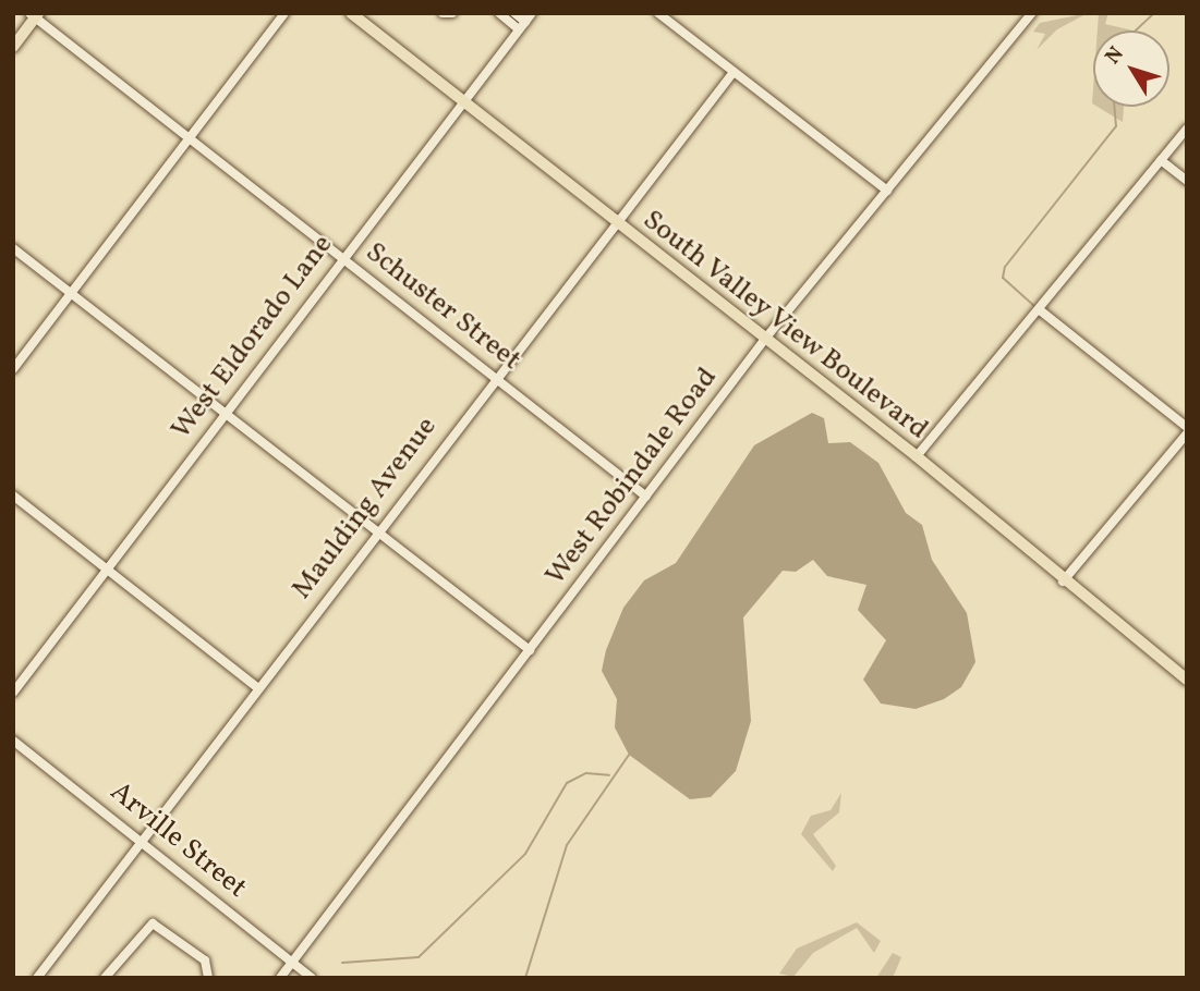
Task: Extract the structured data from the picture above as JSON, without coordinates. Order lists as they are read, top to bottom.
{
  "streets": {
    "main road": ["South Valley View Boulevard"],
    "street": [
      "Schuster Street",
      "West Eldorado Lane",
      "West Robindale Road",
      "Maulding Avenue",
      "Arville Street"
    ]
  },
  "crossings": [
    ["Schuster Street", "West Eldorado Lane"],
    ["Schuster Street", "West Robindale Road"],
    ["Schuster Street", "Maulding Avenue"],
    ["South Valley View Boulevard", "West Eldorado Lane"],
    ["South Valley View Boulevard", "West Robindale Road"],
    ["South Valley View Boulevard", "Maulding Avenue"],
    ["West Robindale Road", "Arville Street"],
    ["Maulding Avenue", "Arville Street"]
  ],
  "north": "top left"
}
